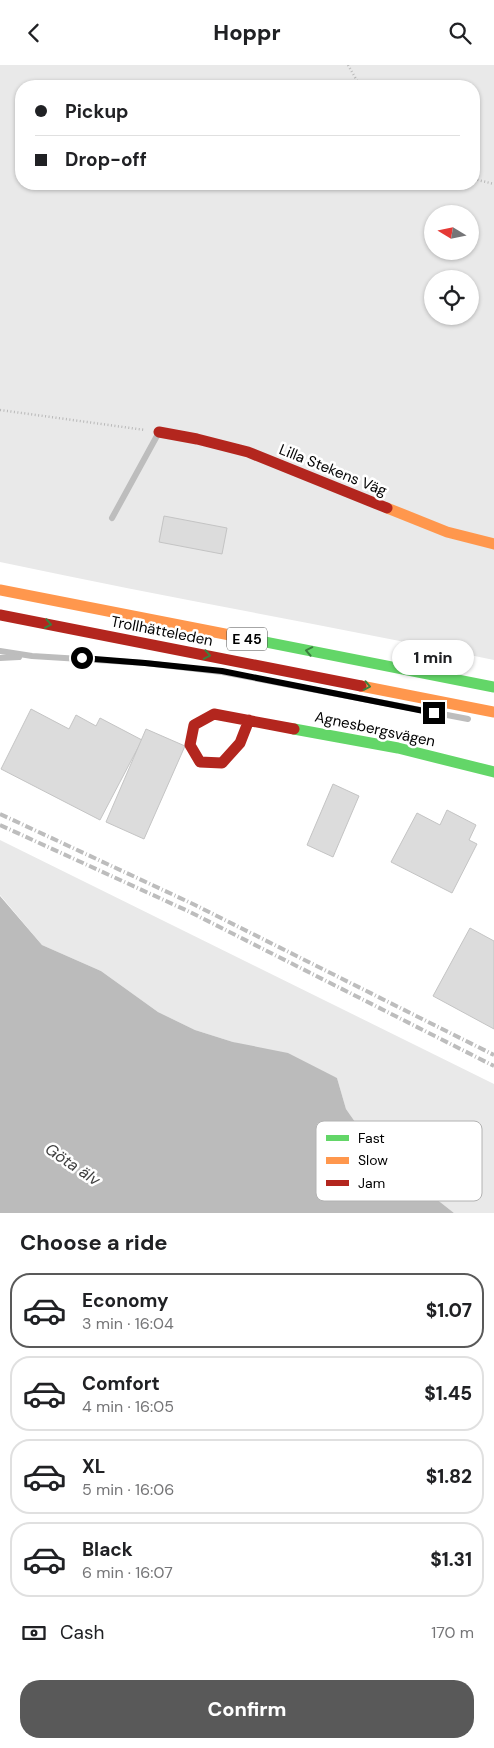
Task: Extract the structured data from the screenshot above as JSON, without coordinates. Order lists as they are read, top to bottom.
{
  "streets": {
    "main road": [
      "Lilla Stekens Väg",
      "Trollhätteleden",
      "E 45",
      "Agnesbergsvägen"
    ]
  },
  "water": ["Göta älv"],
  "legend": ["Fast", "Slow", "Jam"],
  "north": "left",
  "page": {
    "header": "Hoppr",
    "banner": ["Pickup", "Drop-off"],
    "bubble": "1 min",
    "heading": "Choose a ride",
    "list": [
      {
        "name": "Economy",
        "note": "3 min · 16:04",
        "value": "$1.07"
      },
      {
        "name": "Comfort",
        "note": "4 min · 16:05",
        "value": "$1.45"
      },
      {
        "name": "XL",
        "note": "5 min · 16:06",
        "value": "$1.82"
      },
      {
        "name": "Black",
        "note": "6 min · 16:07",
        "value": "$1.31"
      }
    ],
    "pay": ["Cash", "170 m"],
    "buttons": "Confirm"
  }
}
